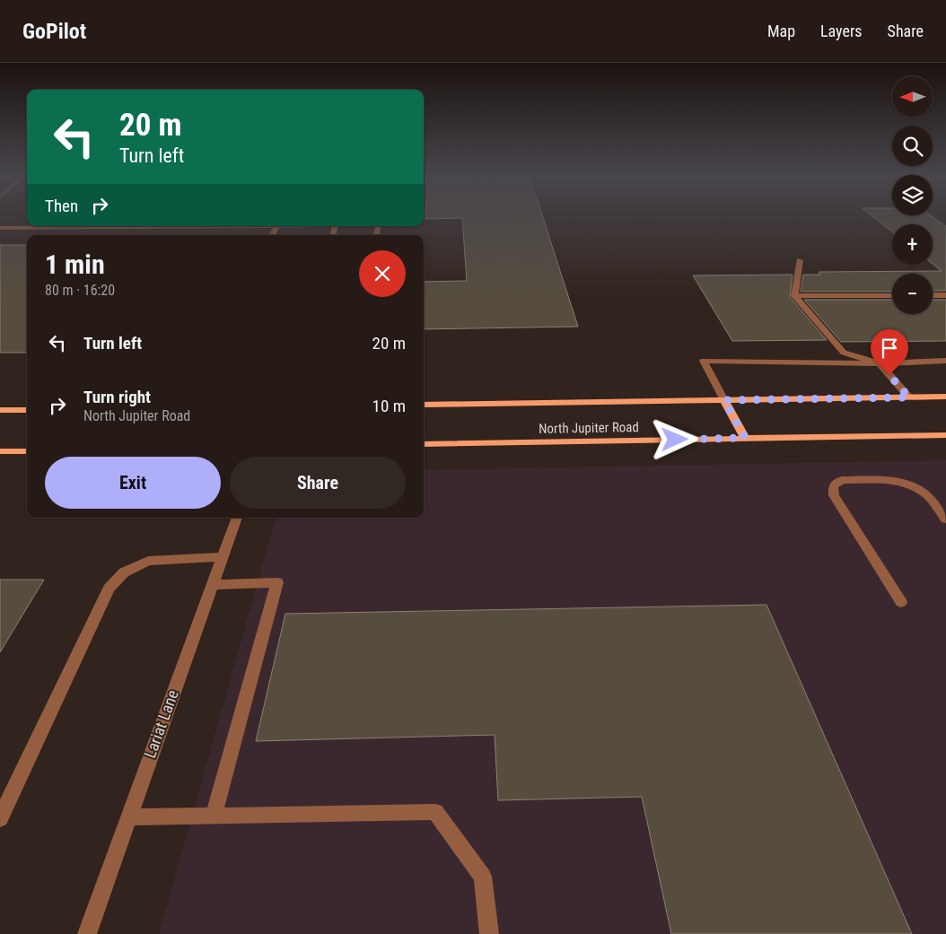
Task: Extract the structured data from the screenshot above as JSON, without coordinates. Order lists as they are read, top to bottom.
{
  "streets": {
    "main road": ["North Jupiter Road"],
    "street": ["Lariat Lane"]
  },
  "north": "left",
  "page": {
    "header": "GoPilot",
    "nav": ["Map", "Layers", "Share"],
    "map_buttons": ["+", "−"],
    "turn": ["20 m", "Turn left"],
    "then": "Then",
    "heading": ["1 min", "80 m · 16:20"],
    "list": [
      {
        "name": "Turn left",
        "value": "20 m"
      },
      {
        "name": "Turn right",
        "note": "North Jupiter Road",
        "value": "10 m"
      }
    ],
    "buttons": ["Exit", "Share"]
  }
}
